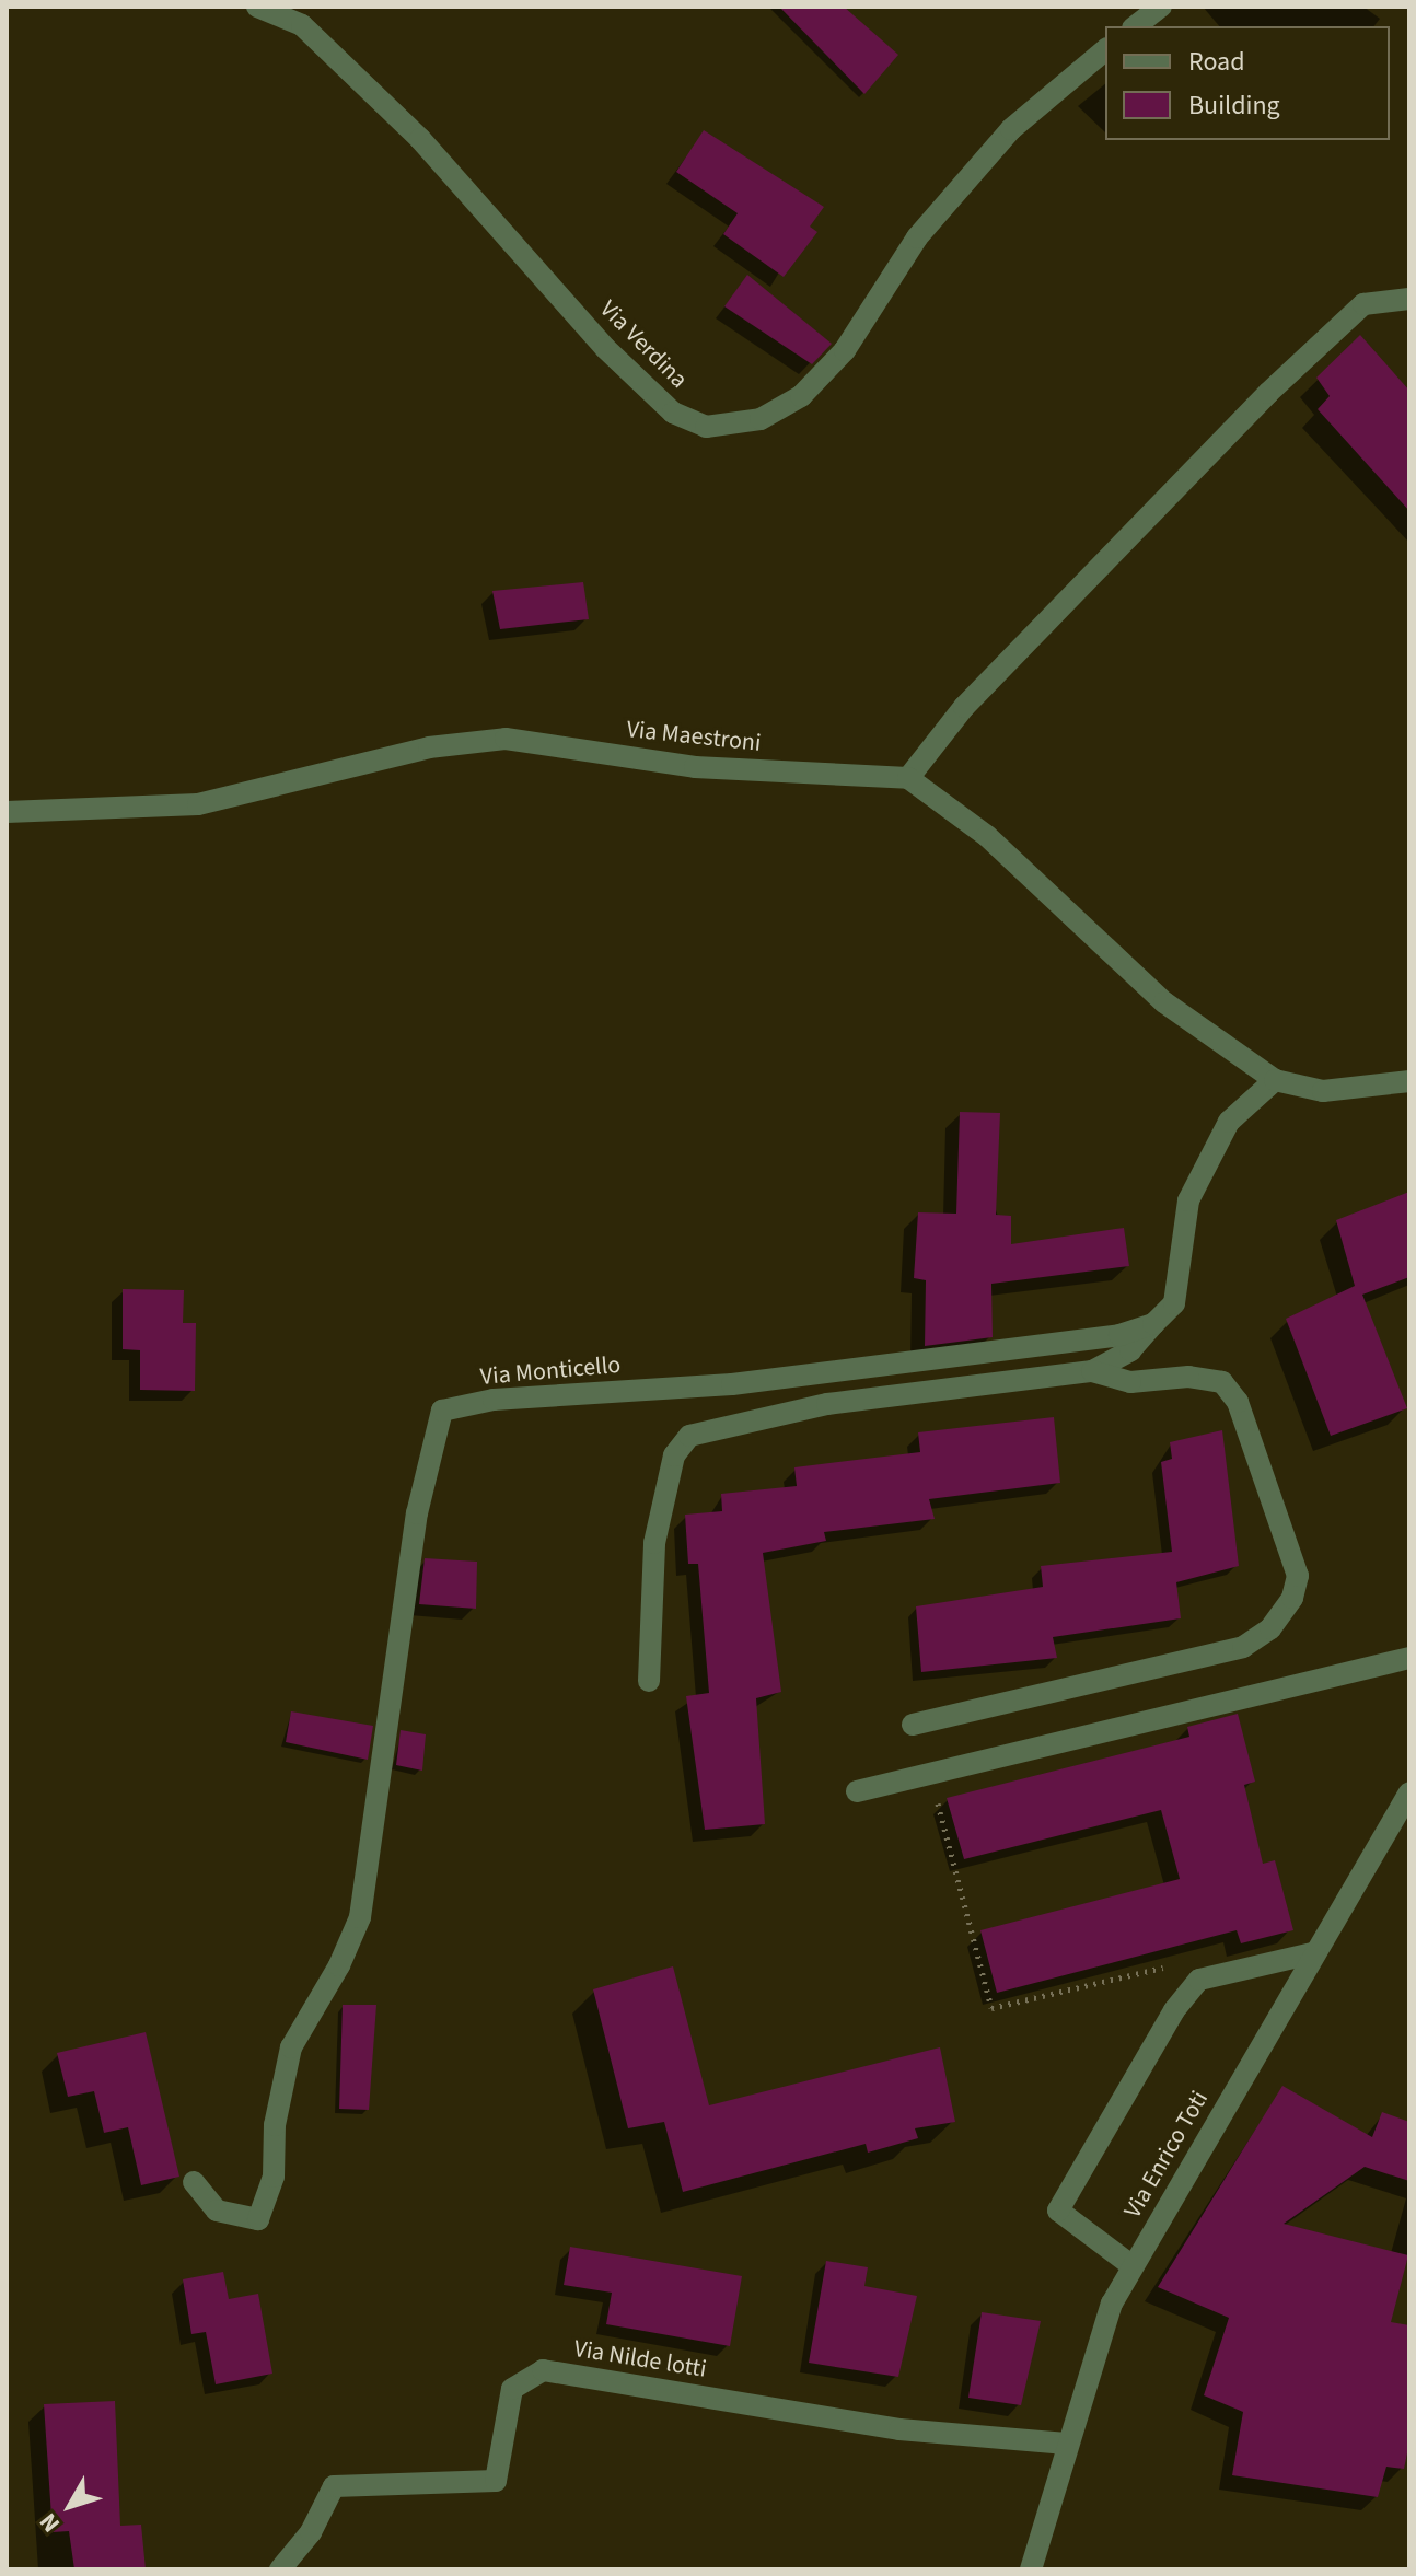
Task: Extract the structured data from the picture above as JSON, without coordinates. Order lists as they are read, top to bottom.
{
  "streets": {
    "street": [
      "Via Verdina",
      "Via Maestroni",
      "Via Monticello",
      "Via Enrico Toti",
      "Via Nilde lotti"
    ]
  },
  "crossings": [
    ["Via Enrico Toti", "Via Nilde lotti"]
  ],
  "legend": ["Road", "Building"],
  "north": "bottom left"
}
